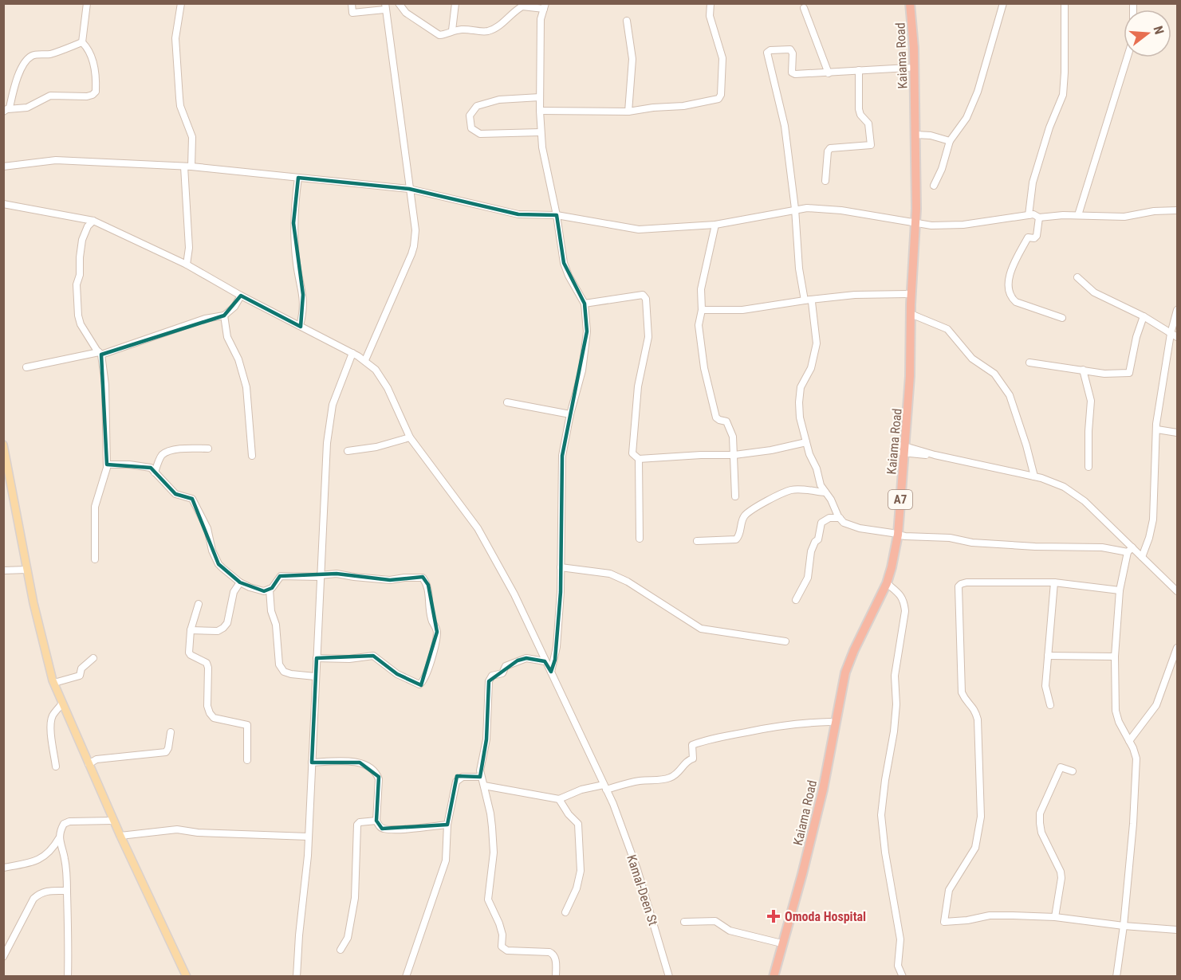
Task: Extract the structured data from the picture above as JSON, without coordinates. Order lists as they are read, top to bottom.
{
  "streets": {
    "highway": ["Kaiama Road", "A7"],
    "street": ["Kamal-Deen St"]
  },
  "places": {
    "health": ["Omoda Hospital"]
  },
  "north": "right"
}
